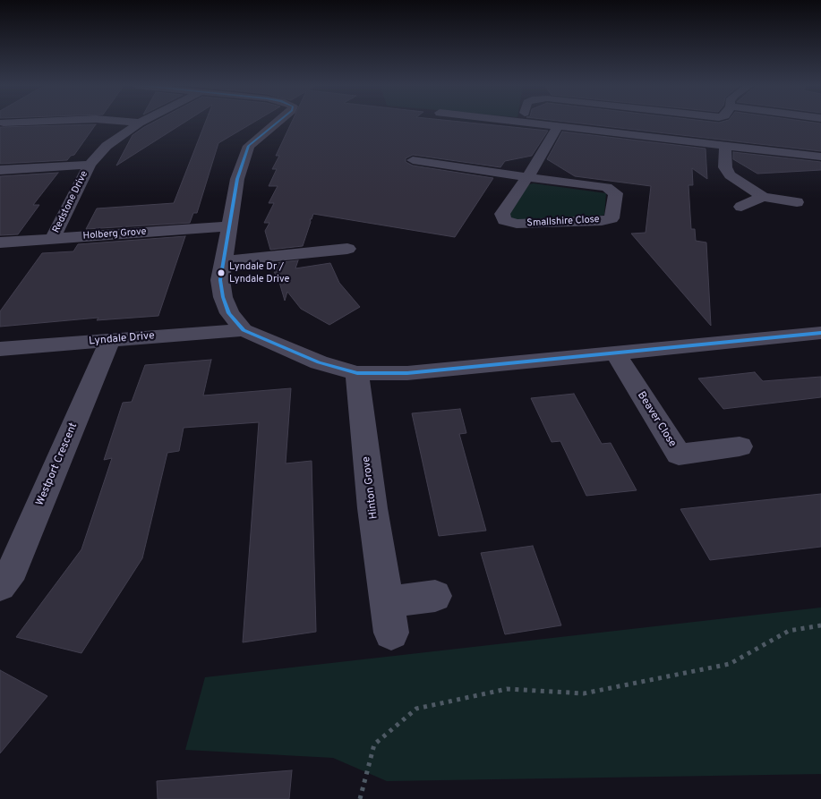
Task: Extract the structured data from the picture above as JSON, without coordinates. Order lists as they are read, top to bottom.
{
  "streets": {
    "street": [
      "Redstone Drive",
      "Smallshire Close",
      "Holberg Grove",
      "Lyndale Drive",
      "Beaver Close",
      "Westport Crescent",
      "Hinton Grove"
    ]
  },
  "crossings": [
    ["Redstone Drive", "Holberg Grove"],
    ["Lyndale Drive", "Westport Crescent"]
  ],
  "places": ["Lyndale Dr / Lyndale Drive"]
}
